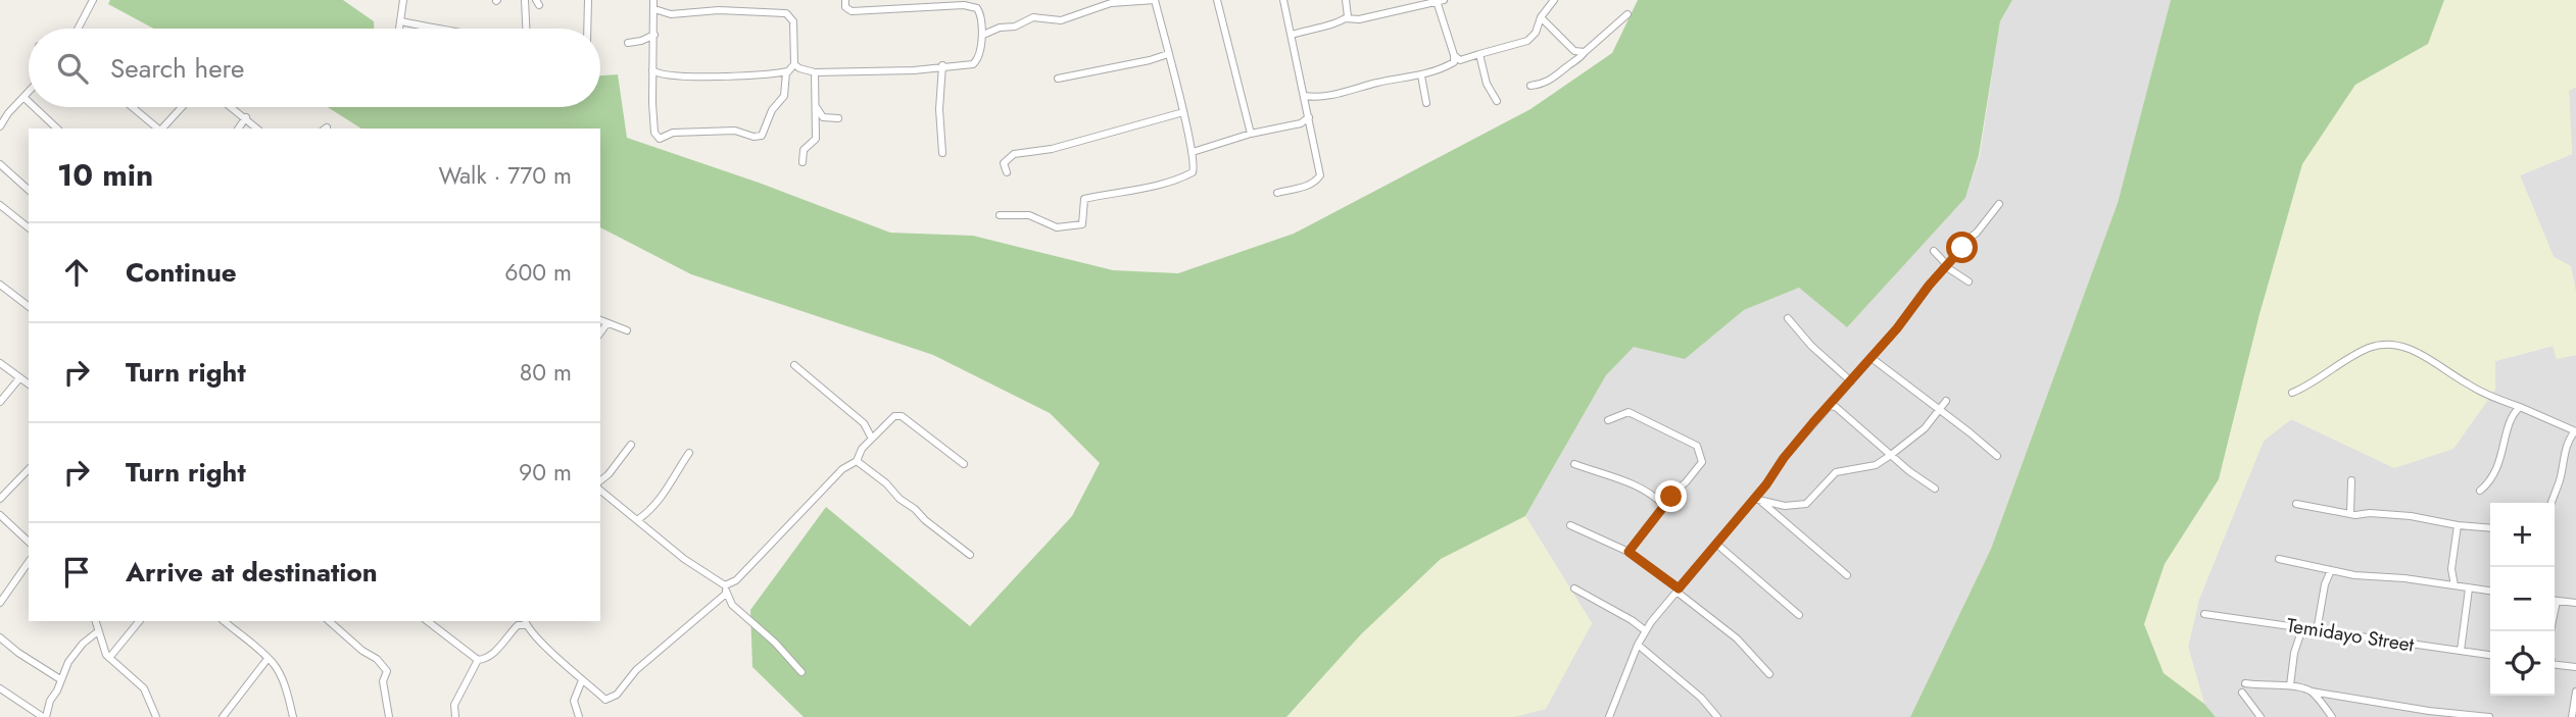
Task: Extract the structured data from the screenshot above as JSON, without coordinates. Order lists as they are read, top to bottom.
{
  "streets": {
    "street": ["Temidayo Street"]
  },
  "page": {
    "search": "Search here",
    "heading": ["10 min", "Walk · 770 m"],
    "list": [
      ["Continue", "600 m"],
      ["Turn right", "80 m"],
      ["Turn right", "90 m"],
      "Arrive at destination"
    ],
    "map_buttons": ["+", "−"]
  }
}
